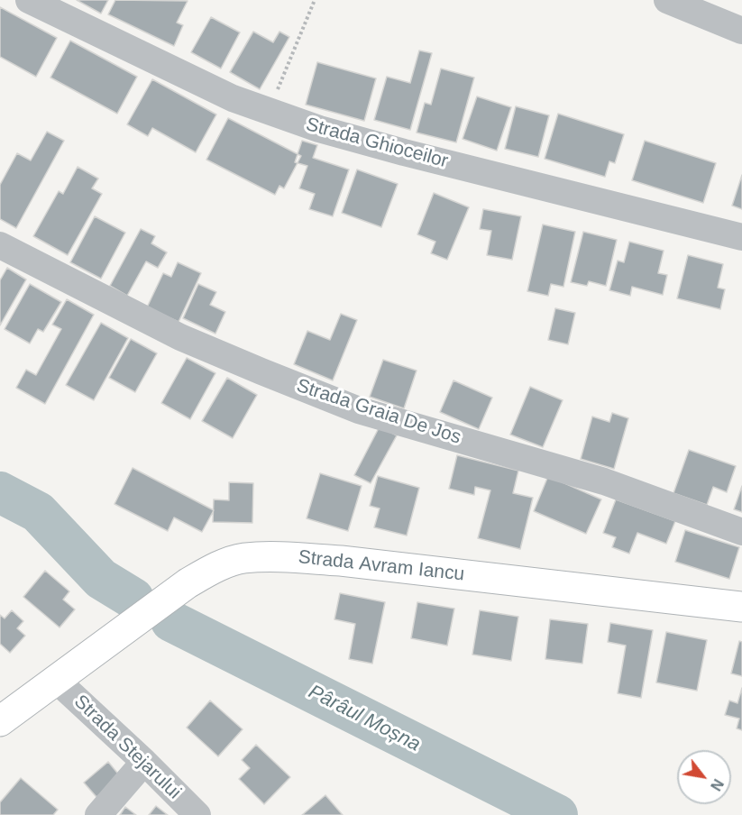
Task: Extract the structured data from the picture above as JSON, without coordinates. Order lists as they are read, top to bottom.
{
  "streets": {
    "main road": ["Strada Avram Iancu"],
    "street": ["Strada Ghioceilor", "Strada Graia De Jos", "Strada Stejarului"]
  },
  "crossings": [
    ["Strada Avram Iancu", "Strada Stejarului"]
  ],
  "water": ["Pârâul Moșna"],
  "north": "bottom right"
}
